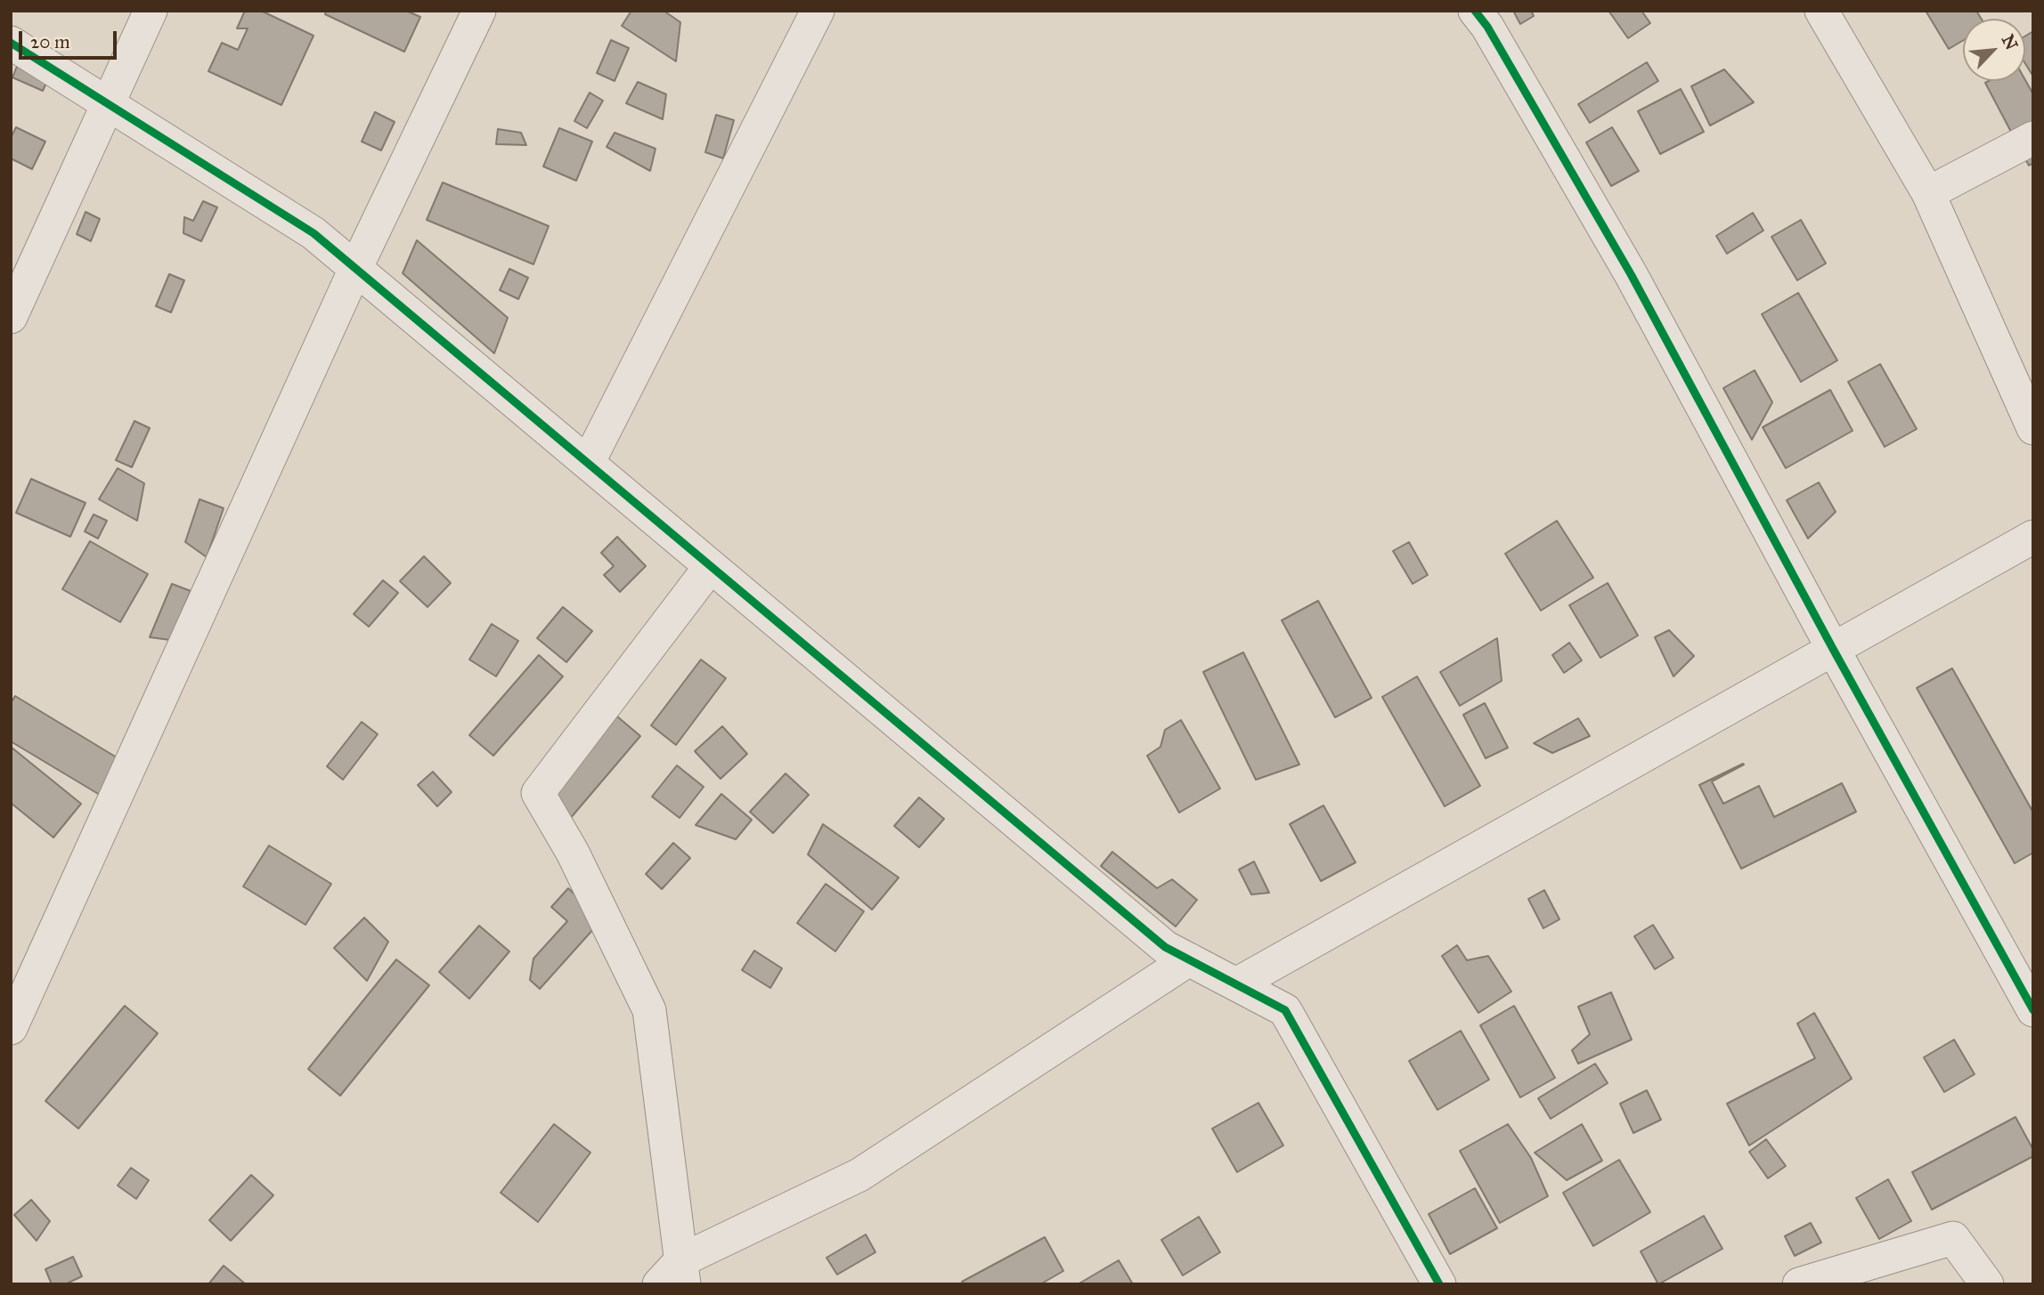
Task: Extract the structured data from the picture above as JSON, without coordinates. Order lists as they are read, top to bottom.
{
  "scale_bar": "20 m",
  "north": "top right"
}
